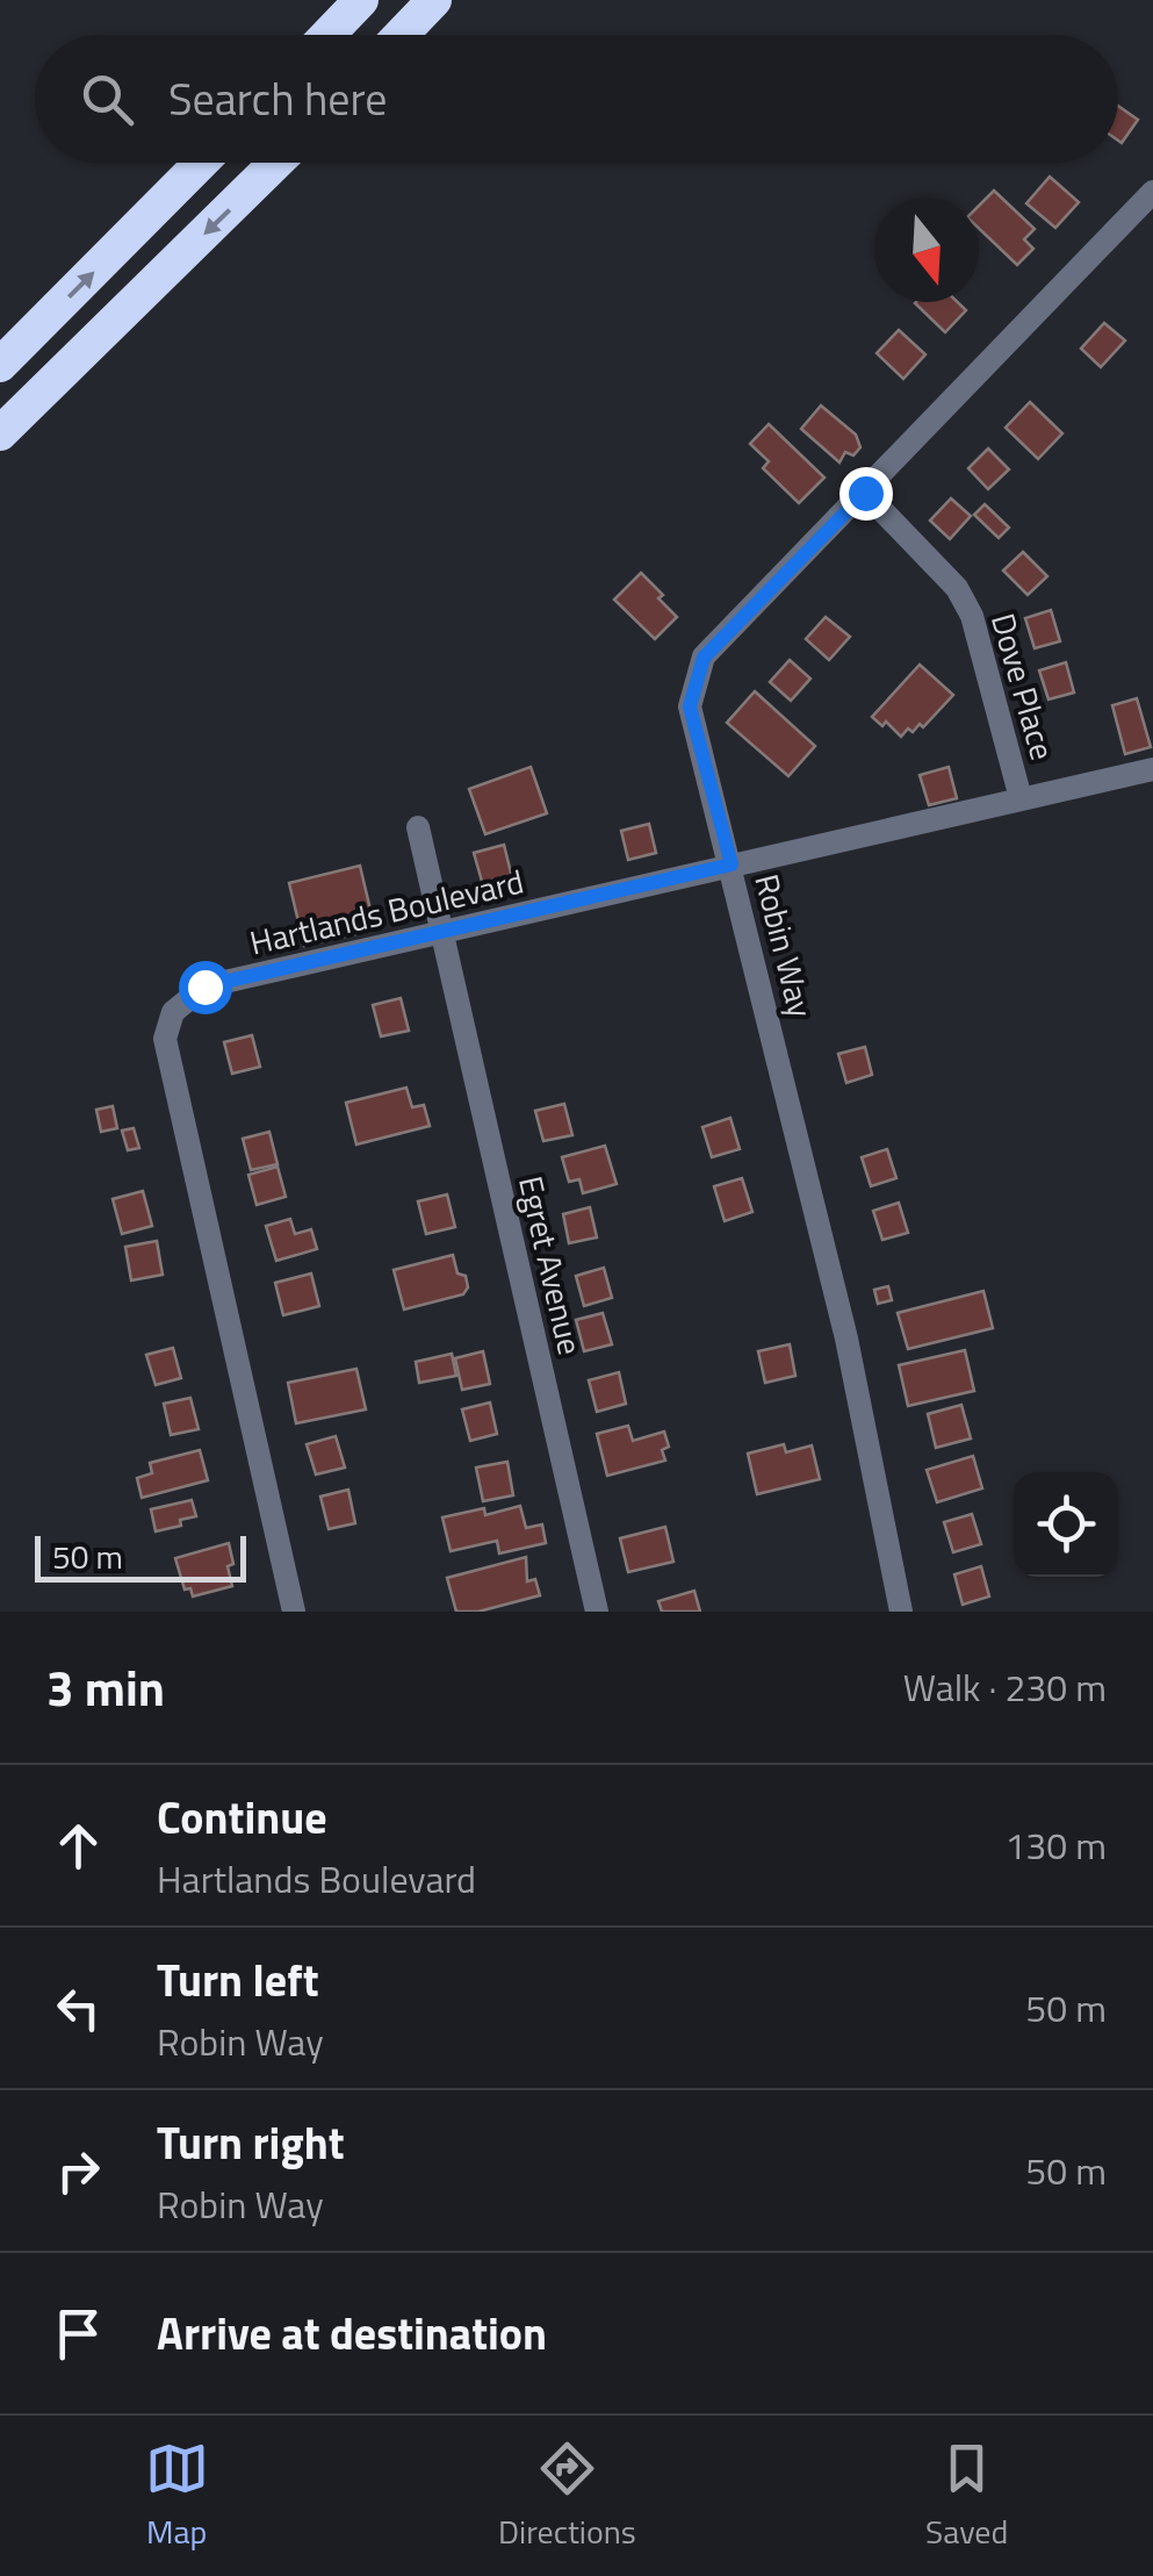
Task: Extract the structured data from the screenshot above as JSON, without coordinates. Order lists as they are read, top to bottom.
{
  "streets": {
    "street": [
      "Dove Place",
      "Hartlands Boulevard",
      "Robin Way",
      "Egret Avenue"
    ]
  },
  "crossings": [
    ["Dove Place", "Hartlands Boulevard"],
    ["Dove Place", "Robin Way"],
    ["Hartlands Boulevard", "Robin Way"],
    ["Hartlands Boulevard", "Egret Avenue"]
  ],
  "scale_bar": "50 m",
  "north": "bottom",
  "page": {
    "search": "Search here",
    "scale": "50 m",
    "heading": ["3 min", "Walk · 230 m"],
    "list": [
      ["Continue", "Hartlands Boulevard", "130 m"],
      ["Turn left", "Robin Way", "50 m"],
      ["Turn right", "Robin Way", "50 m"],
      "Arrive at destination"
    ],
    "nav": ["Map", "Directions", "Saved"]
  }
}
